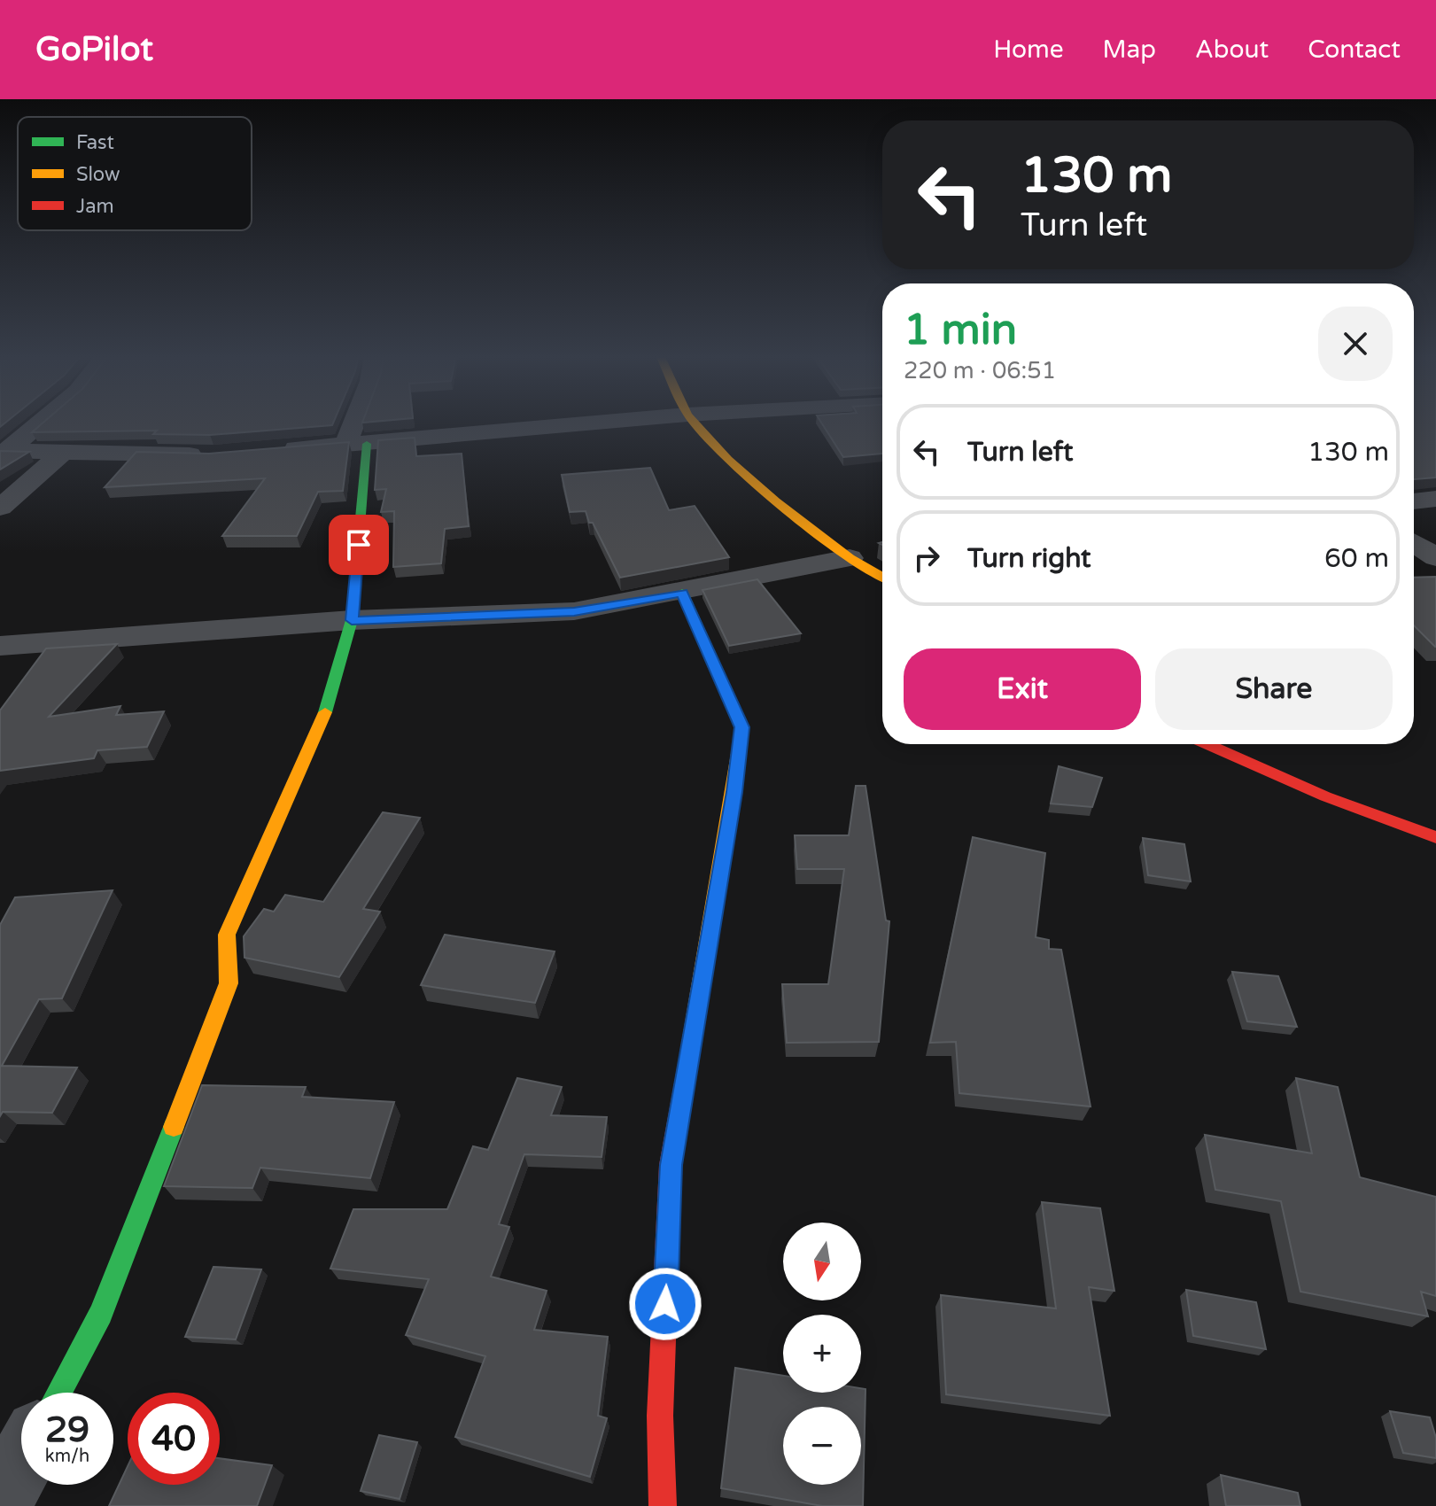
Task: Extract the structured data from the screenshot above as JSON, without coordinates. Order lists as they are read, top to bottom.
{
  "legend": ["Fast", "Slow", "Jam"],
  "north": "bottom",
  "page": {
    "header": "GoPilot",
    "nav": [
      "Home",
      "Map",
      "About",
      "Contact"
    ],
    "turn": ["130 m", "Turn left"],
    "heading": ["1 min", "220 m · 06:51"],
    "list": [
      {
        "name": "Turn left",
        "value": "130 m"
      },
      {
        "name": "Turn right",
        "value": "60 m"
      }
    ],
    "buttons": ["Exit", "Share"],
    "map_buttons": ["+", "−"],
    "speed": "29 km/h",
    "limit": "40"
  }
}
